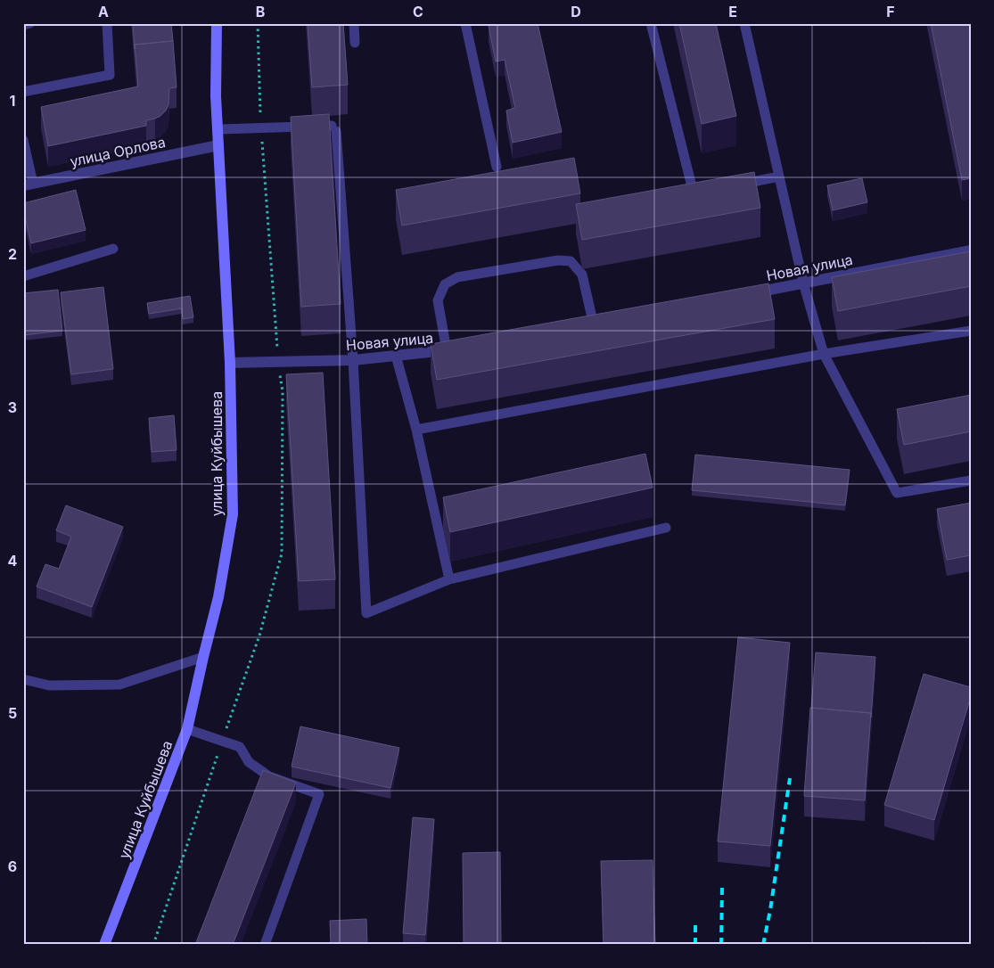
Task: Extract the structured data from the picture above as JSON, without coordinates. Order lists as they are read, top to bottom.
{
  "streets": {
    "main road": ["улица Куйбышева"],
    "street": ["улица Орлова", "Новая улица"]
  },
  "crossings": [
    ["улица Орлова", "улица Куйбышева"],
    ["Новая улица", "улица Куйбышева"]
  ],
  "grid": {
    "columns": [
      "A",
      "B",
      "C",
      "D",
      "E",
      "F"
    ],
    "rows": [
      "1",
      "2",
      "3",
      "4",
      "5",
      "6"
    ]
  }
}
